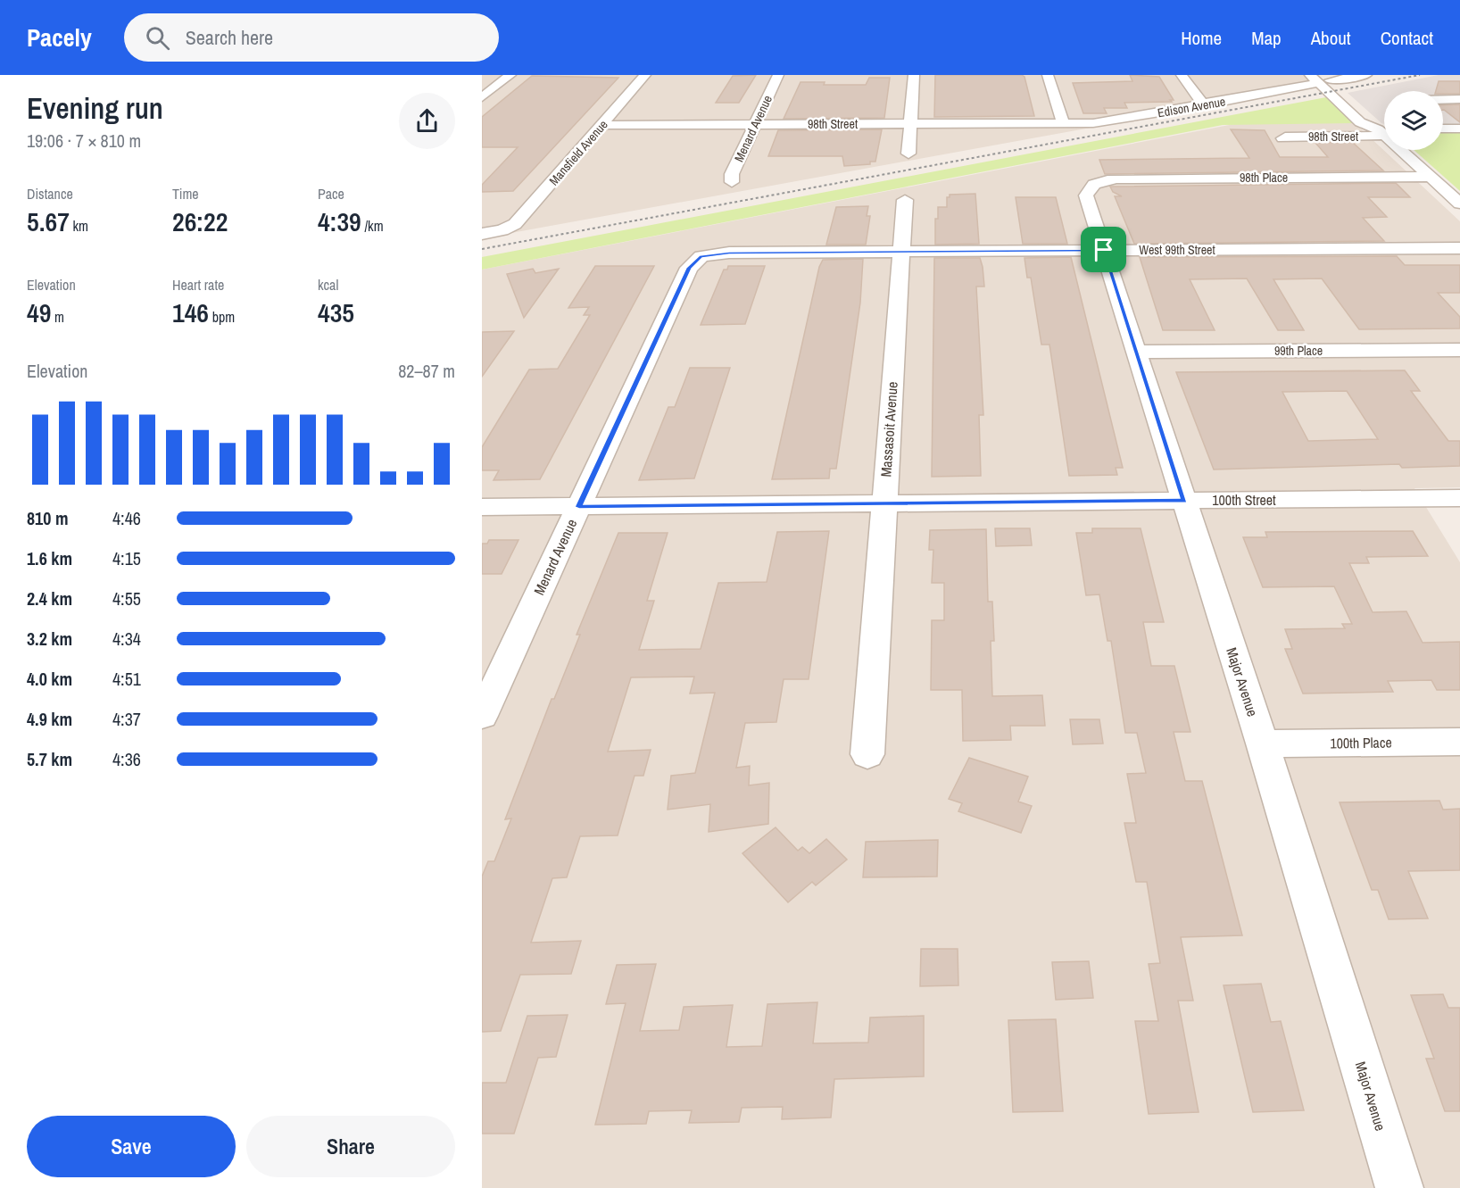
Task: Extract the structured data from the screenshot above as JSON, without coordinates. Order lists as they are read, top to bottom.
{
  "streets": {
    "street": [
      "Edison Avenue",
      "98th Street",
      "Menard Avenue",
      "Mansfield Avenue",
      "98th Place",
      "West 99th Street",
      "99th Place",
      "Massasoit Avenue",
      "100th Street",
      "Major Avenue",
      "100th Place"
    ]
  },
  "crossings": [
    ["Edison Avenue", "98th Street"],
    ["98th Street", "Menard Avenue"],
    ["98th Street", "Mansfield Avenue"],
    ["Menard Avenue", "West 99th Street"],
    ["Menard Avenue", "100th Street"],
    ["98th Place", "Major Avenue"],
    ["West 99th Street", "Massasoit Avenue"],
    ["West 99th Street", "Major Avenue"],
    ["99th Place", "Major Avenue"],
    ["Massasoit Avenue", "100th Street"],
    ["100th Street", "Major Avenue"],
    ["Major Avenue", "100th Place"]
  ],
  "page": {
    "header": "Pacely",
    "search": "Search here",
    "nav": [
      "Home",
      "Map",
      "About",
      "Contact"
    ],
    "heading": ["Evening run", "19:06 · 7 × 810 m"],
    "stats": [
      ["Distance", "5.67 km"],
      ["Time", "26:22"],
      ["Pace", "4:39 /km"],
      ["Elevation", "49 m"],
      ["Heart rate", "146 bpm"],
      ["kcal", "435"]
    ],
    "chart": ["Elevation", "82–87 m"],
    "list": [
      {
        "name": "810 m",
        "note": "4:46"
      },
      {
        "name": "1.6 km",
        "note": "4:15"
      },
      {
        "name": "2.4 km",
        "note": "4:55"
      },
      {
        "name": "3.2 km",
        "note": "4:34"
      },
      {
        "name": "4.0 km",
        "note": "4:51"
      },
      {
        "name": "4.9 km",
        "note": "4:37"
      },
      {
        "name": "5.7 km",
        "note": "4:36"
      }
    ],
    "buttons": ["Save", "Share"]
  }
}
